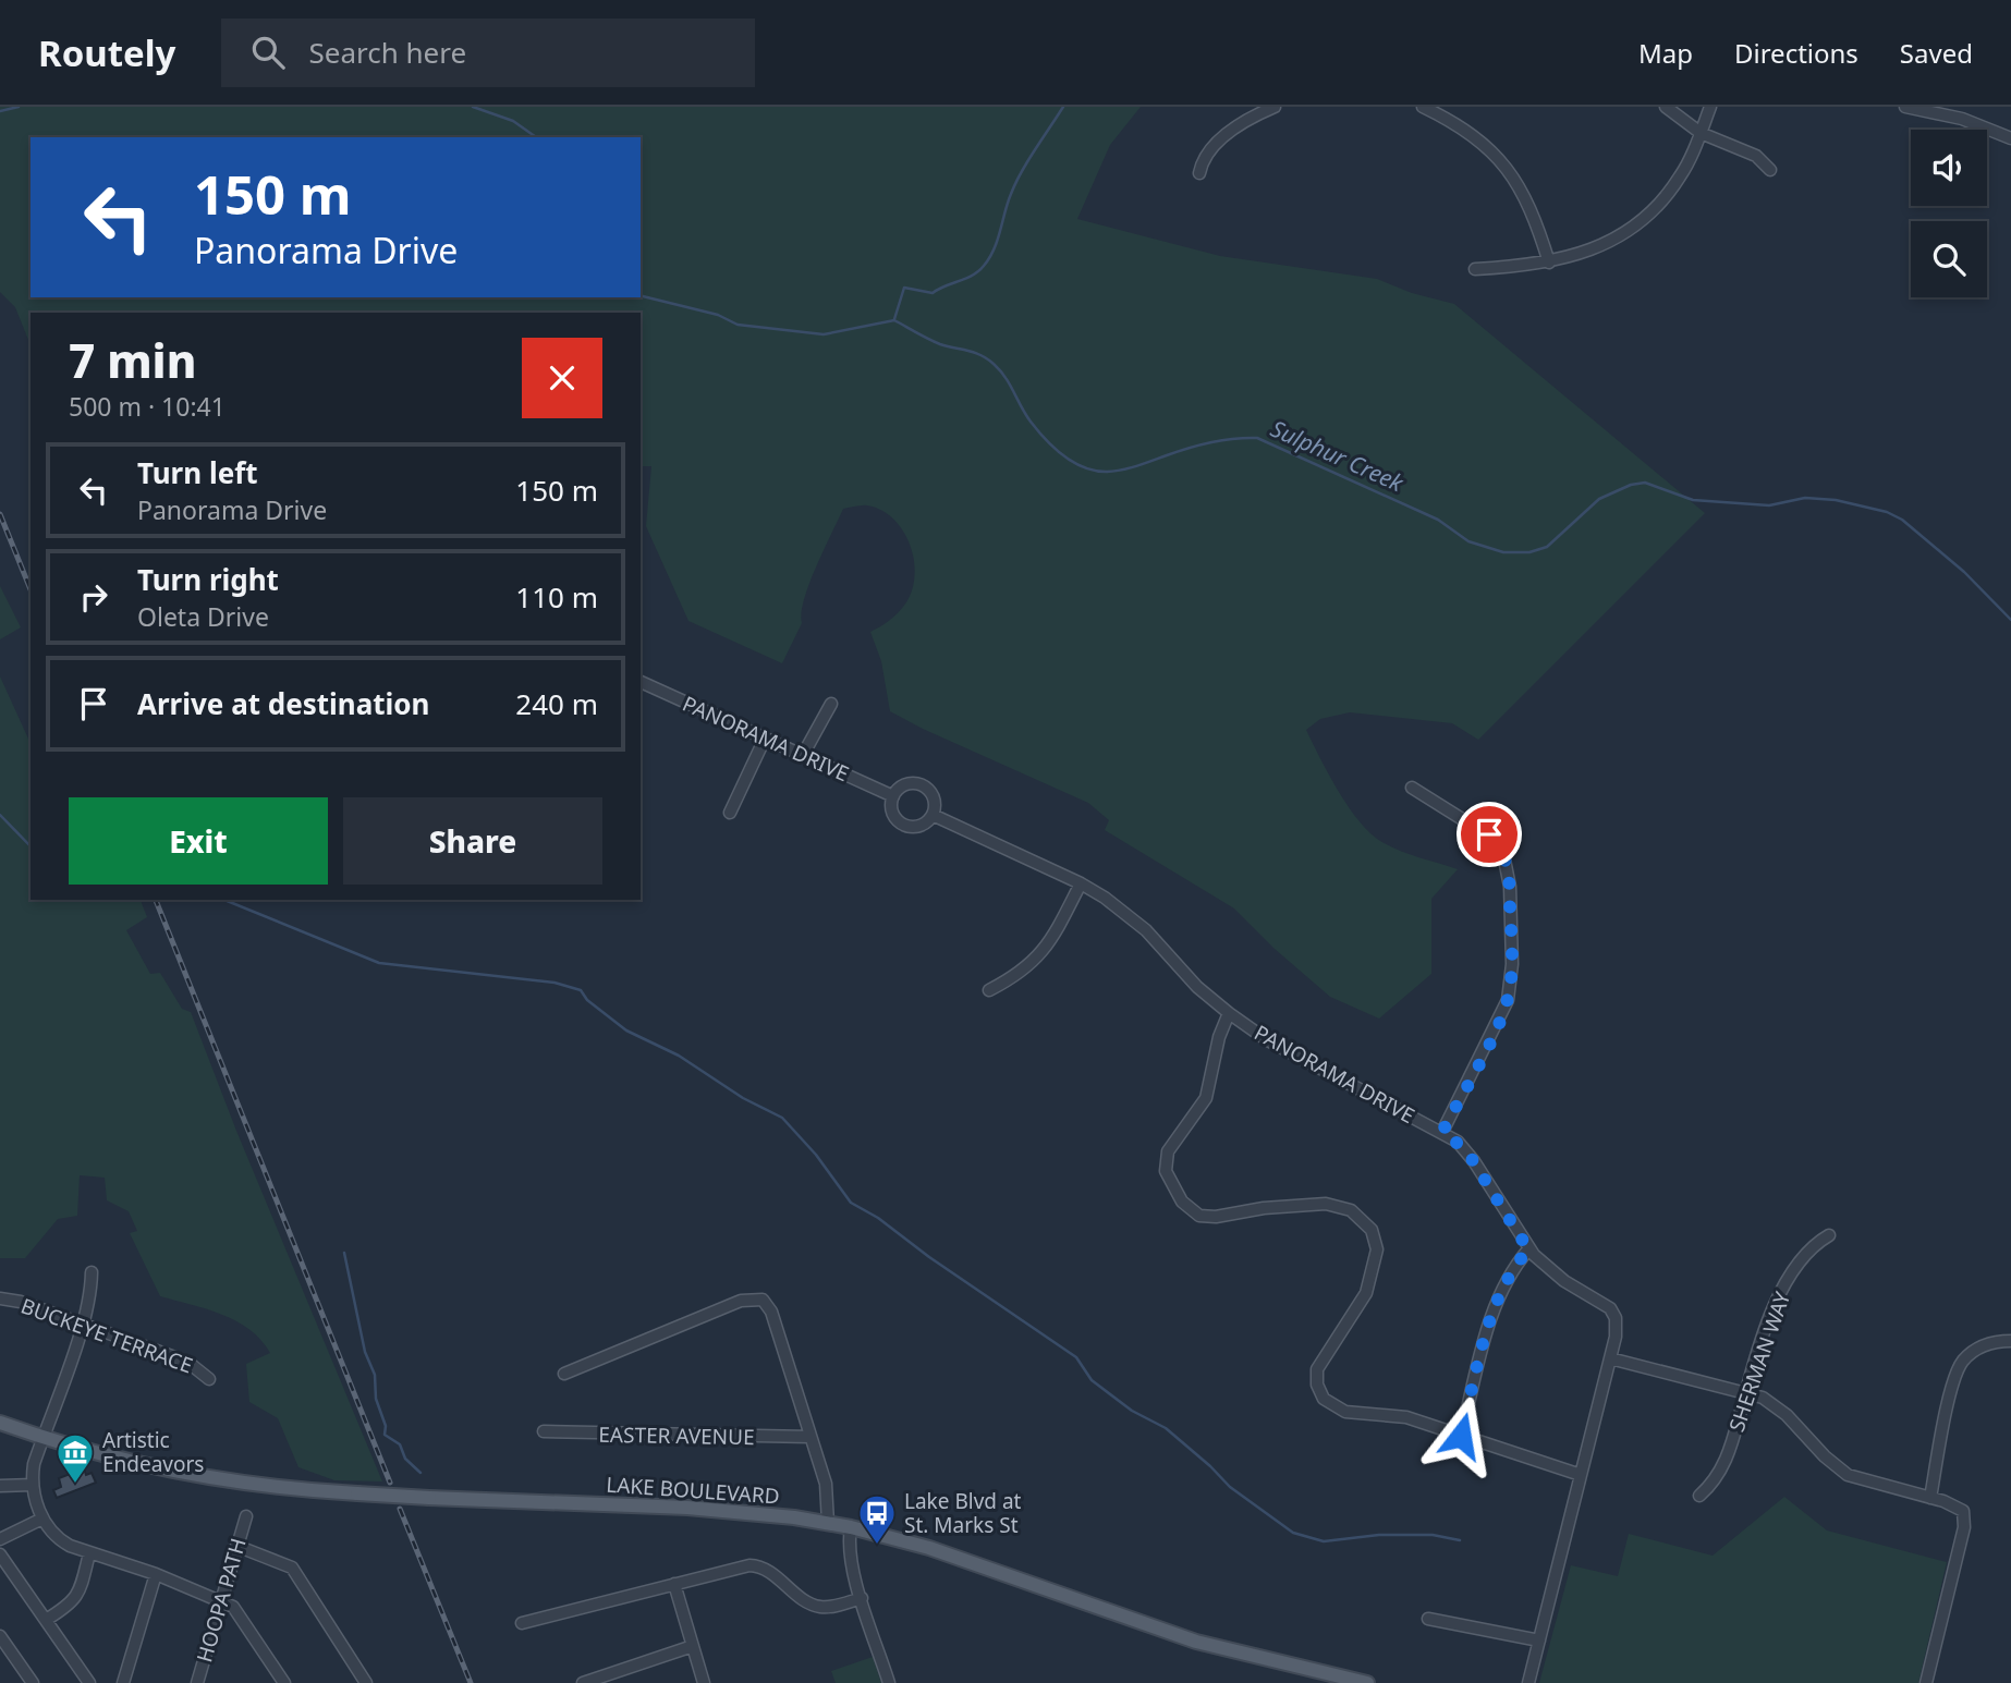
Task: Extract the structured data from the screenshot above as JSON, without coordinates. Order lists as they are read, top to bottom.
{
  "streets": {
    "main road": ["LAKE BOULEVARD"],
    "street": [
      "PANORAMA DRIVE",
      "BUCKEYE TERRACE",
      "SHERMAN WAY",
      "EASTER AVENUE",
      "HOOPA PATH"
    ]
  },
  "water": ["Sulphur Creek"],
  "places": {
    "museum": ["Artistic Endeavors"],
    "bus stop": ["Lake Blvd at St. Marks St"]
  },
  "page": {
    "header": "Routely",
    "search": "Search here",
    "nav": ["Map", "Directions", "Saved"],
    "turn": ["150 m", "Panorama Drive"],
    "heading": ["7 min", "500 m · 10:41"],
    "list": [
      {
        "name": "Turn left",
        "note": "Panorama Drive",
        "value": "150 m"
      },
      {
        "name": "Turn right",
        "note": "Oleta Drive",
        "value": "110 m"
      },
      {
        "name": "Arrive at destination",
        "value": "240 m"
      }
    ],
    "buttons": ["Exit", "Share"]
  }
}
